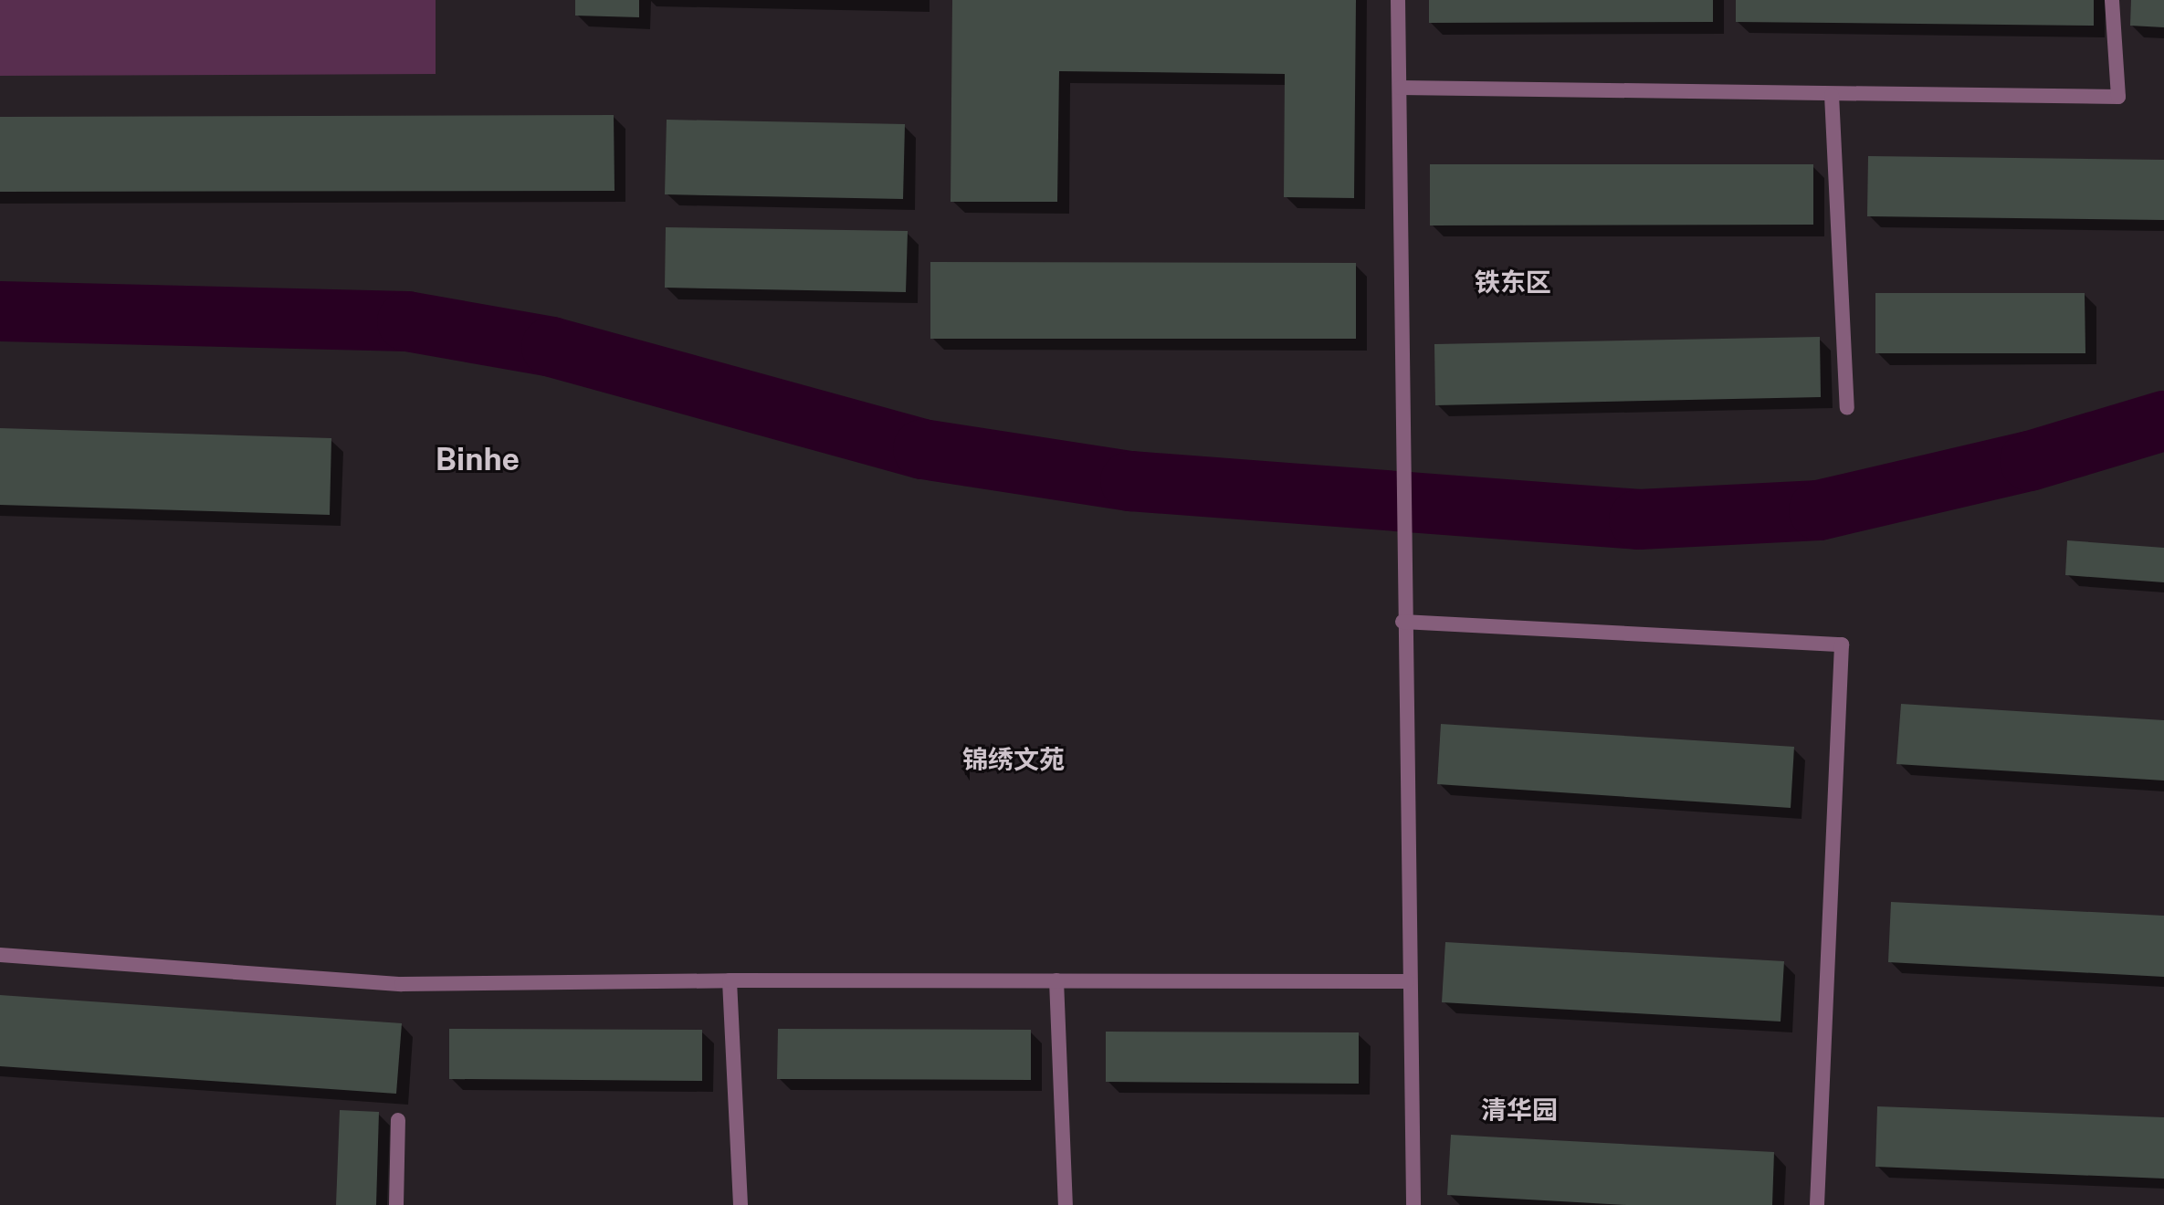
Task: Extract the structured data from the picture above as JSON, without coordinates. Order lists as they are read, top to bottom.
{
  "districts": [
    "铁东区",
    "Binhe",
    "锦绣文苑",
    "清华园"
  ]
}
